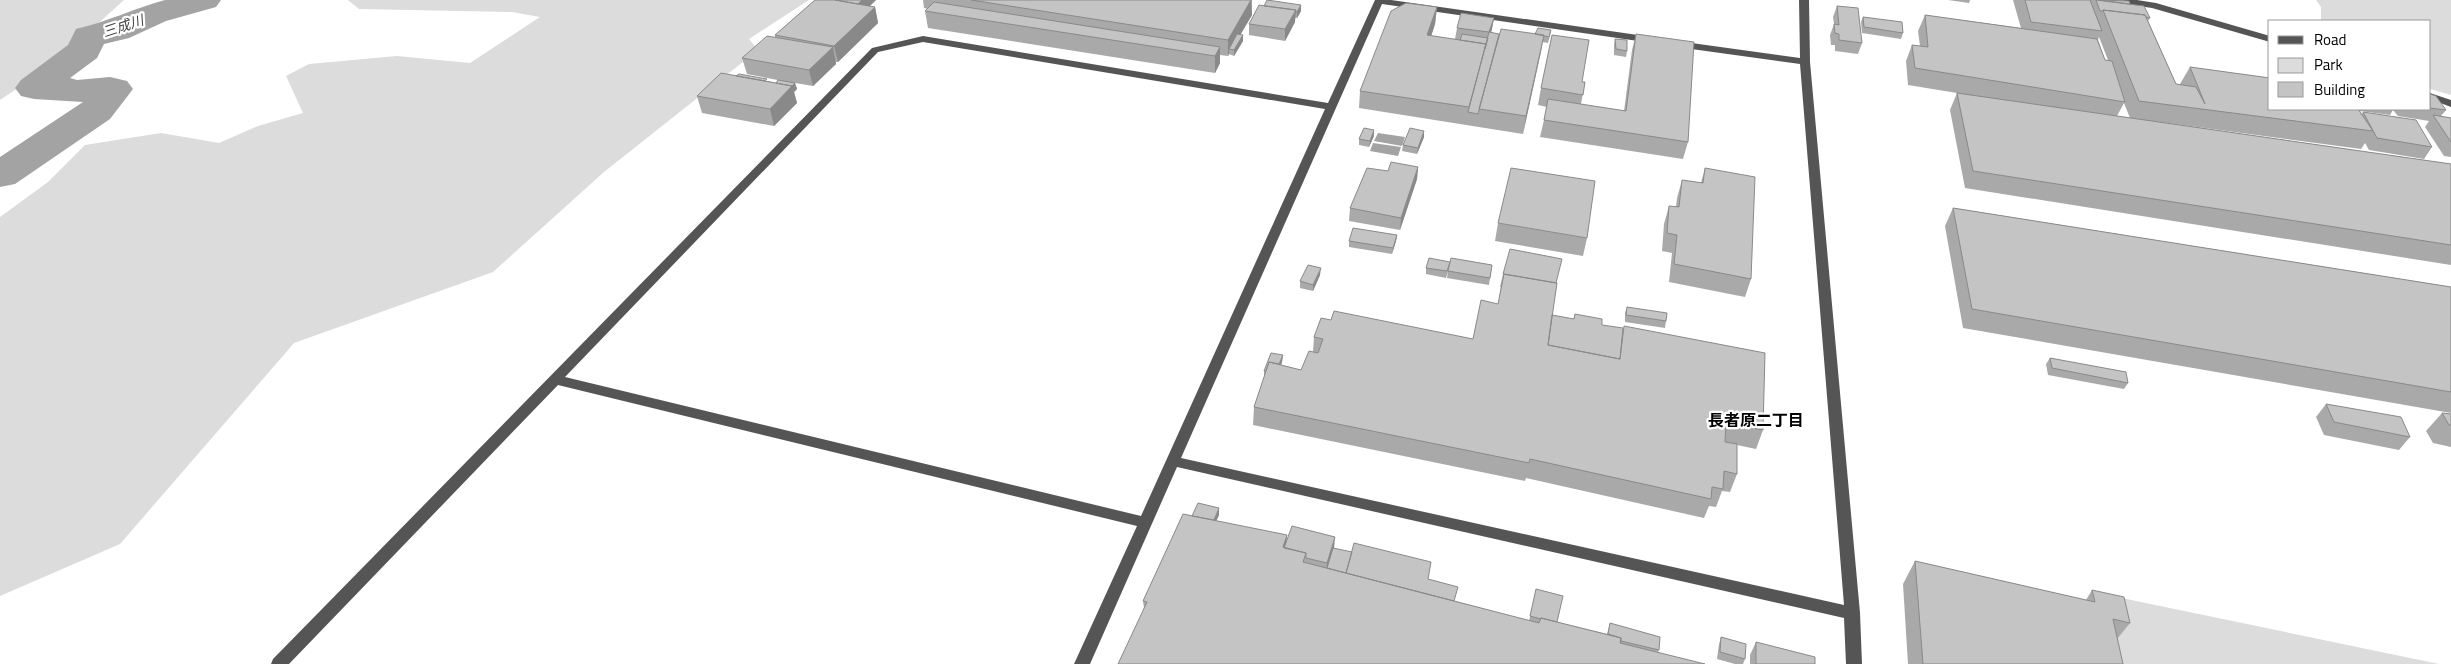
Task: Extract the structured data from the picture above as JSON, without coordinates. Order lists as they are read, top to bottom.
{
  "districts": ["長者原二丁目"],
  "water": ["三成川"],
  "legend": ["Road", "Park", "Building"]
}
